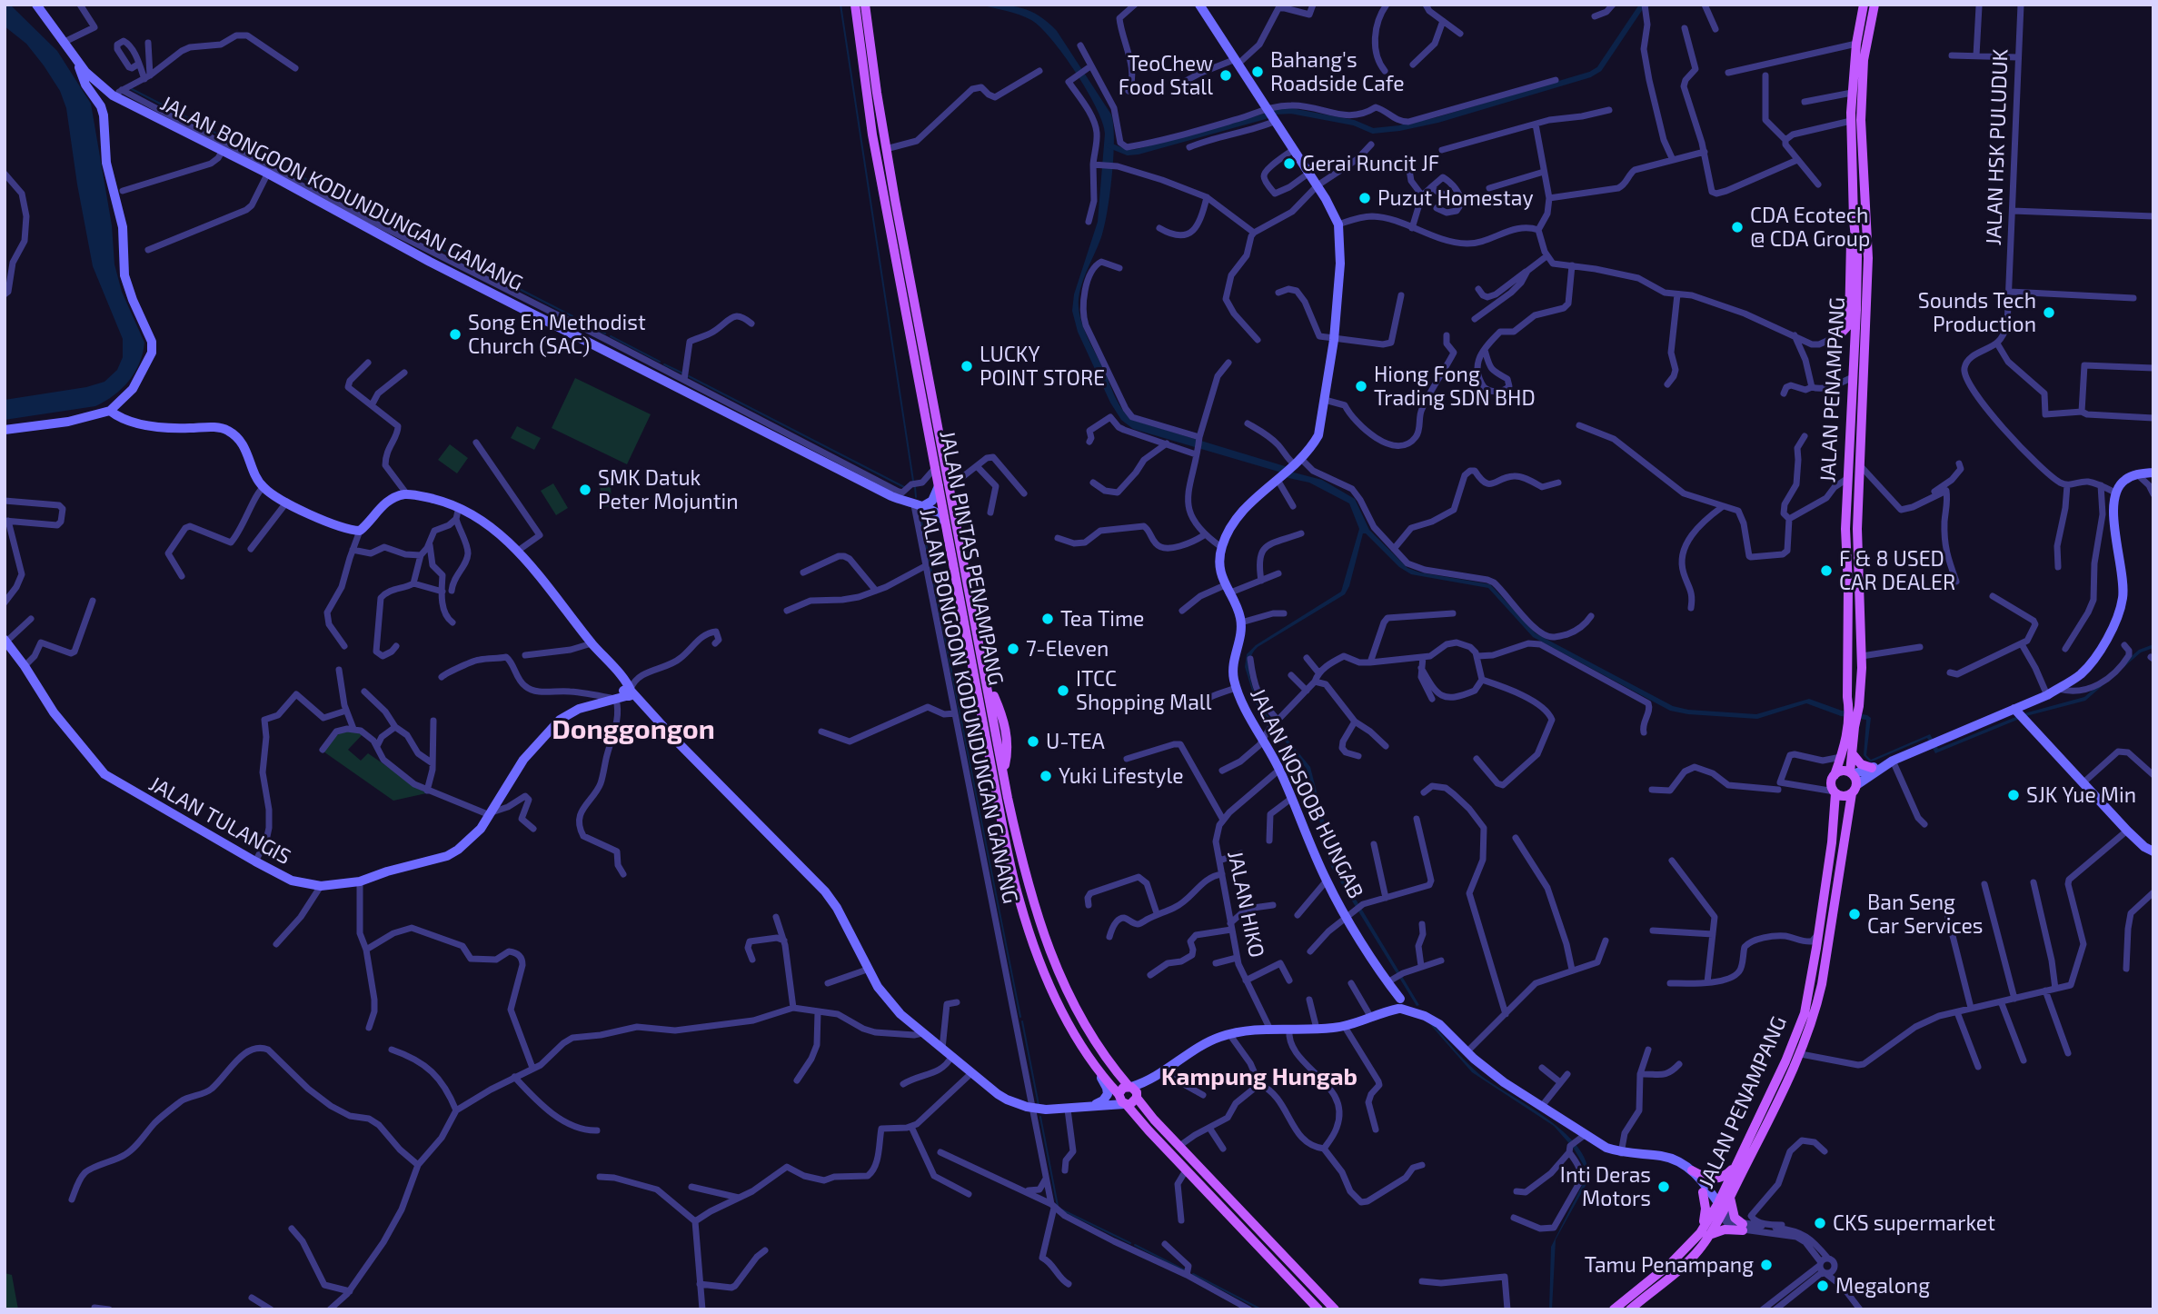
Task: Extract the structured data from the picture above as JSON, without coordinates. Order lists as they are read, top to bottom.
{
  "streets": {
    "main road": [
      "JALAN BONGOON KODUNDUNGAN GANANG",
      "JALAN PENAMPANG",
      "JALAN PINTAS PENAMPANG",
      "JALAN NOSOOB HUNGAB",
      "JALAN TULANGIS"
    ],
    "street": ["JALAN HSK PULUDUK", "JALAN HIKO"]
  },
  "districts": ["Donggongon", "Kampung Hungab"],
  "places": [
    "Bahang's Roadside Cafe",
    "TeoChew Food Stall",
    "Gerai Runcit JF",
    "Puzut Homestay",
    "CDA Ecotech @ CDA Group",
    "Sounds Tech Production",
    "Song En Methodist Church (SAC)",
    "LUCKY POINT STORE",
    "Hiong Fong Trading SDN BHD",
    "SMK Datuk Peter Mojuntin",
    "F & 8 USED CAR DEALER",
    "Tea Time",
    "7-Eleven",
    "ITCC Shopping Mall",
    "U-TEA",
    "Yuki Lifestyle",
    "SJK Yue Min",
    "Ban Seng Car Services",
    "Inti Deras Motors",
    "CKS supermarket",
    "Tamu Penampang",
    "Megalong"
  ]
}
